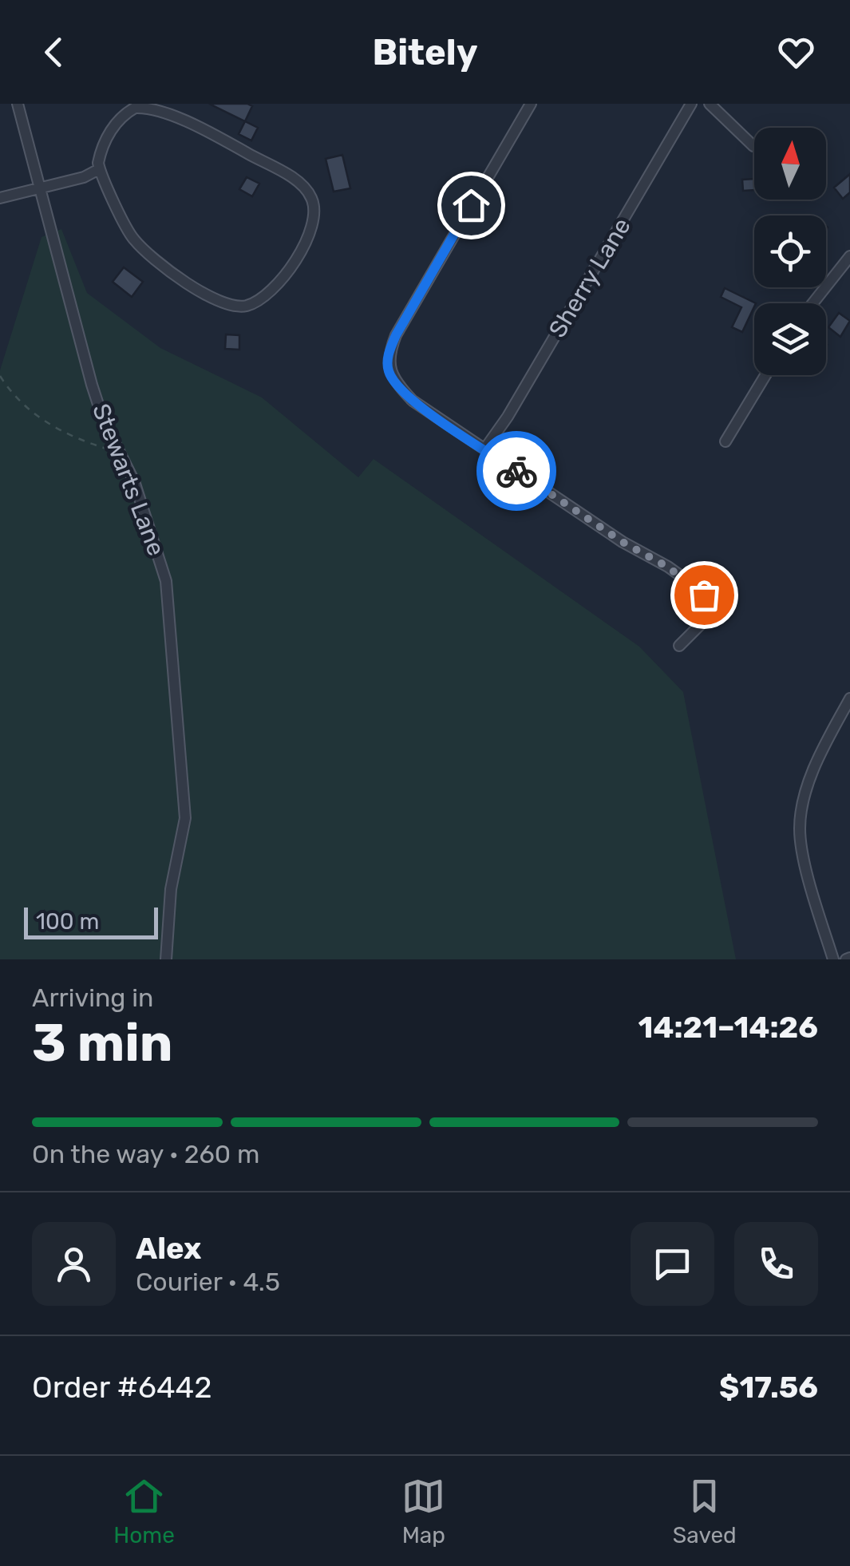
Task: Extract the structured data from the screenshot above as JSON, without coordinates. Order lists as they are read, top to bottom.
{
  "streets": {
    "street": ["Sherry Lane", "Stewarts Lane"]
  },
  "scale_bar": "100 m",
  "north": "top",
  "page": {
    "header": "Bitely",
    "scale": "100 m",
    "heading": ["3 min", "Arriving in", "14:21–14:26"],
    "panel": [
      "Alex",
      "Courier · 4.5",
      "Order #6442",
      "$17.56"
    ],
    "bar": "On the way · 260 m",
    "tabs": ["Home", "Map", "Saved"]
  }
}
